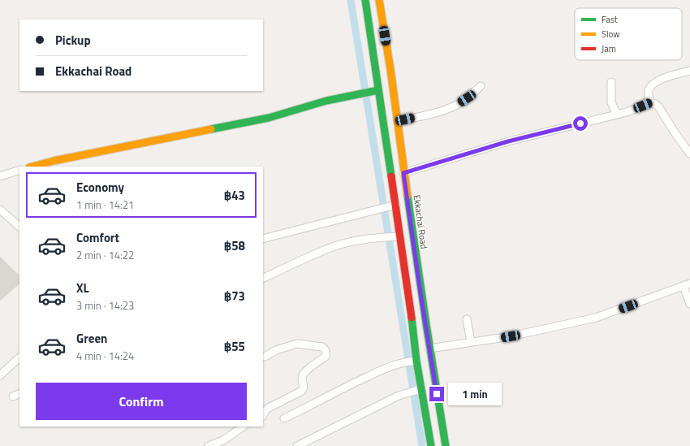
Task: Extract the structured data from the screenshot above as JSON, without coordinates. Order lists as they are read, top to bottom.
{
  "streets": {
    "main road": ["Ekkachai Road"]
  },
  "legend": ["Fast", "Slow", "Jam"],
  "page": {
    "banner": ["Pickup", "Ekkachai Road"],
    "list": [
      {
        "name": "Economy",
        "note": "1 min · 14:21",
        "value": "฿43"
      },
      {
        "name": "Comfort",
        "note": "2 min · 14:22",
        "value": "฿58"
      },
      {
        "name": "XL",
        "note": "3 min · 14:23",
        "value": "฿73"
      },
      {
        "name": "Green",
        "note": "4 min · 14:24",
        "value": "฿55"
      }
    ],
    "buttons": "Confirm",
    "bubble": "1 min"
  }
}
